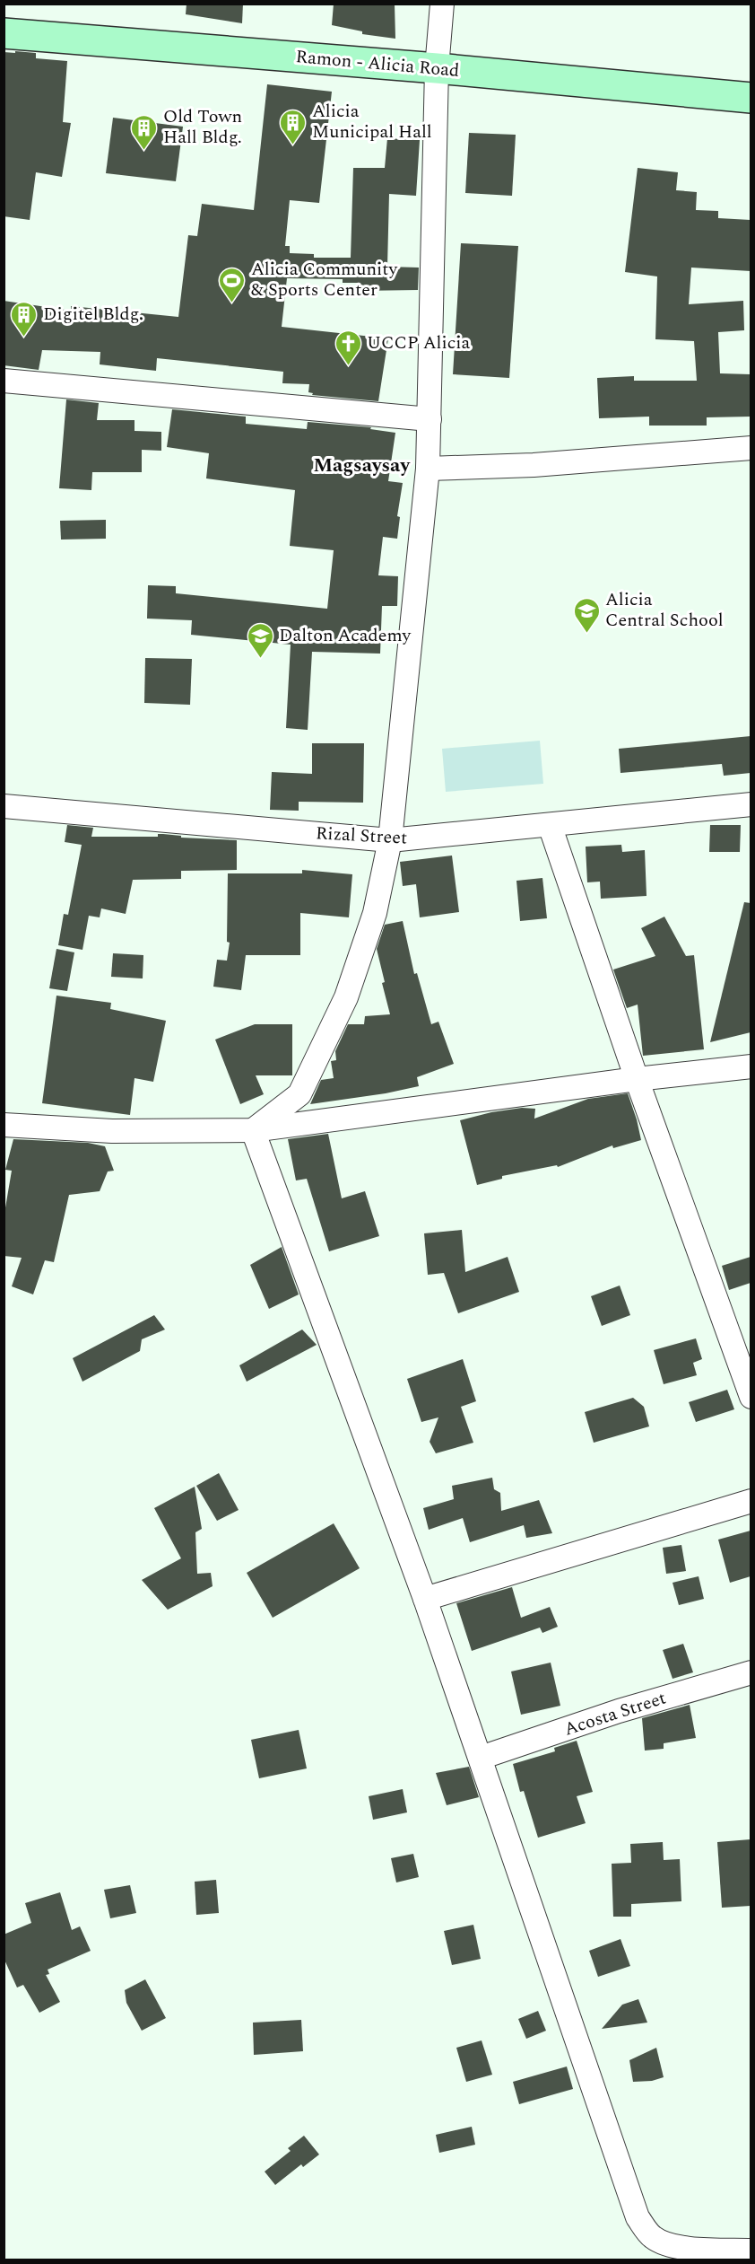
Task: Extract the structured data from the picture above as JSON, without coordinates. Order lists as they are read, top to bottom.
{
  "streets": {
    "main road": ["Ramon - Alicia Road"],
    "street": ["Rizal Street", "Acosta Street"]
  },
  "districts": ["Magsaysay"],
  "places": {
    "building": ["Alicia Municipal Hall", "Old Town Hall Bldg.", "Digitel Bldg."],
    "sports": ["Alicia Community & Sports Center"],
    "church": ["UCCP Alicia"],
    "school or university": ["Alicia Central School", "Dalton Academy"]
  }
}
